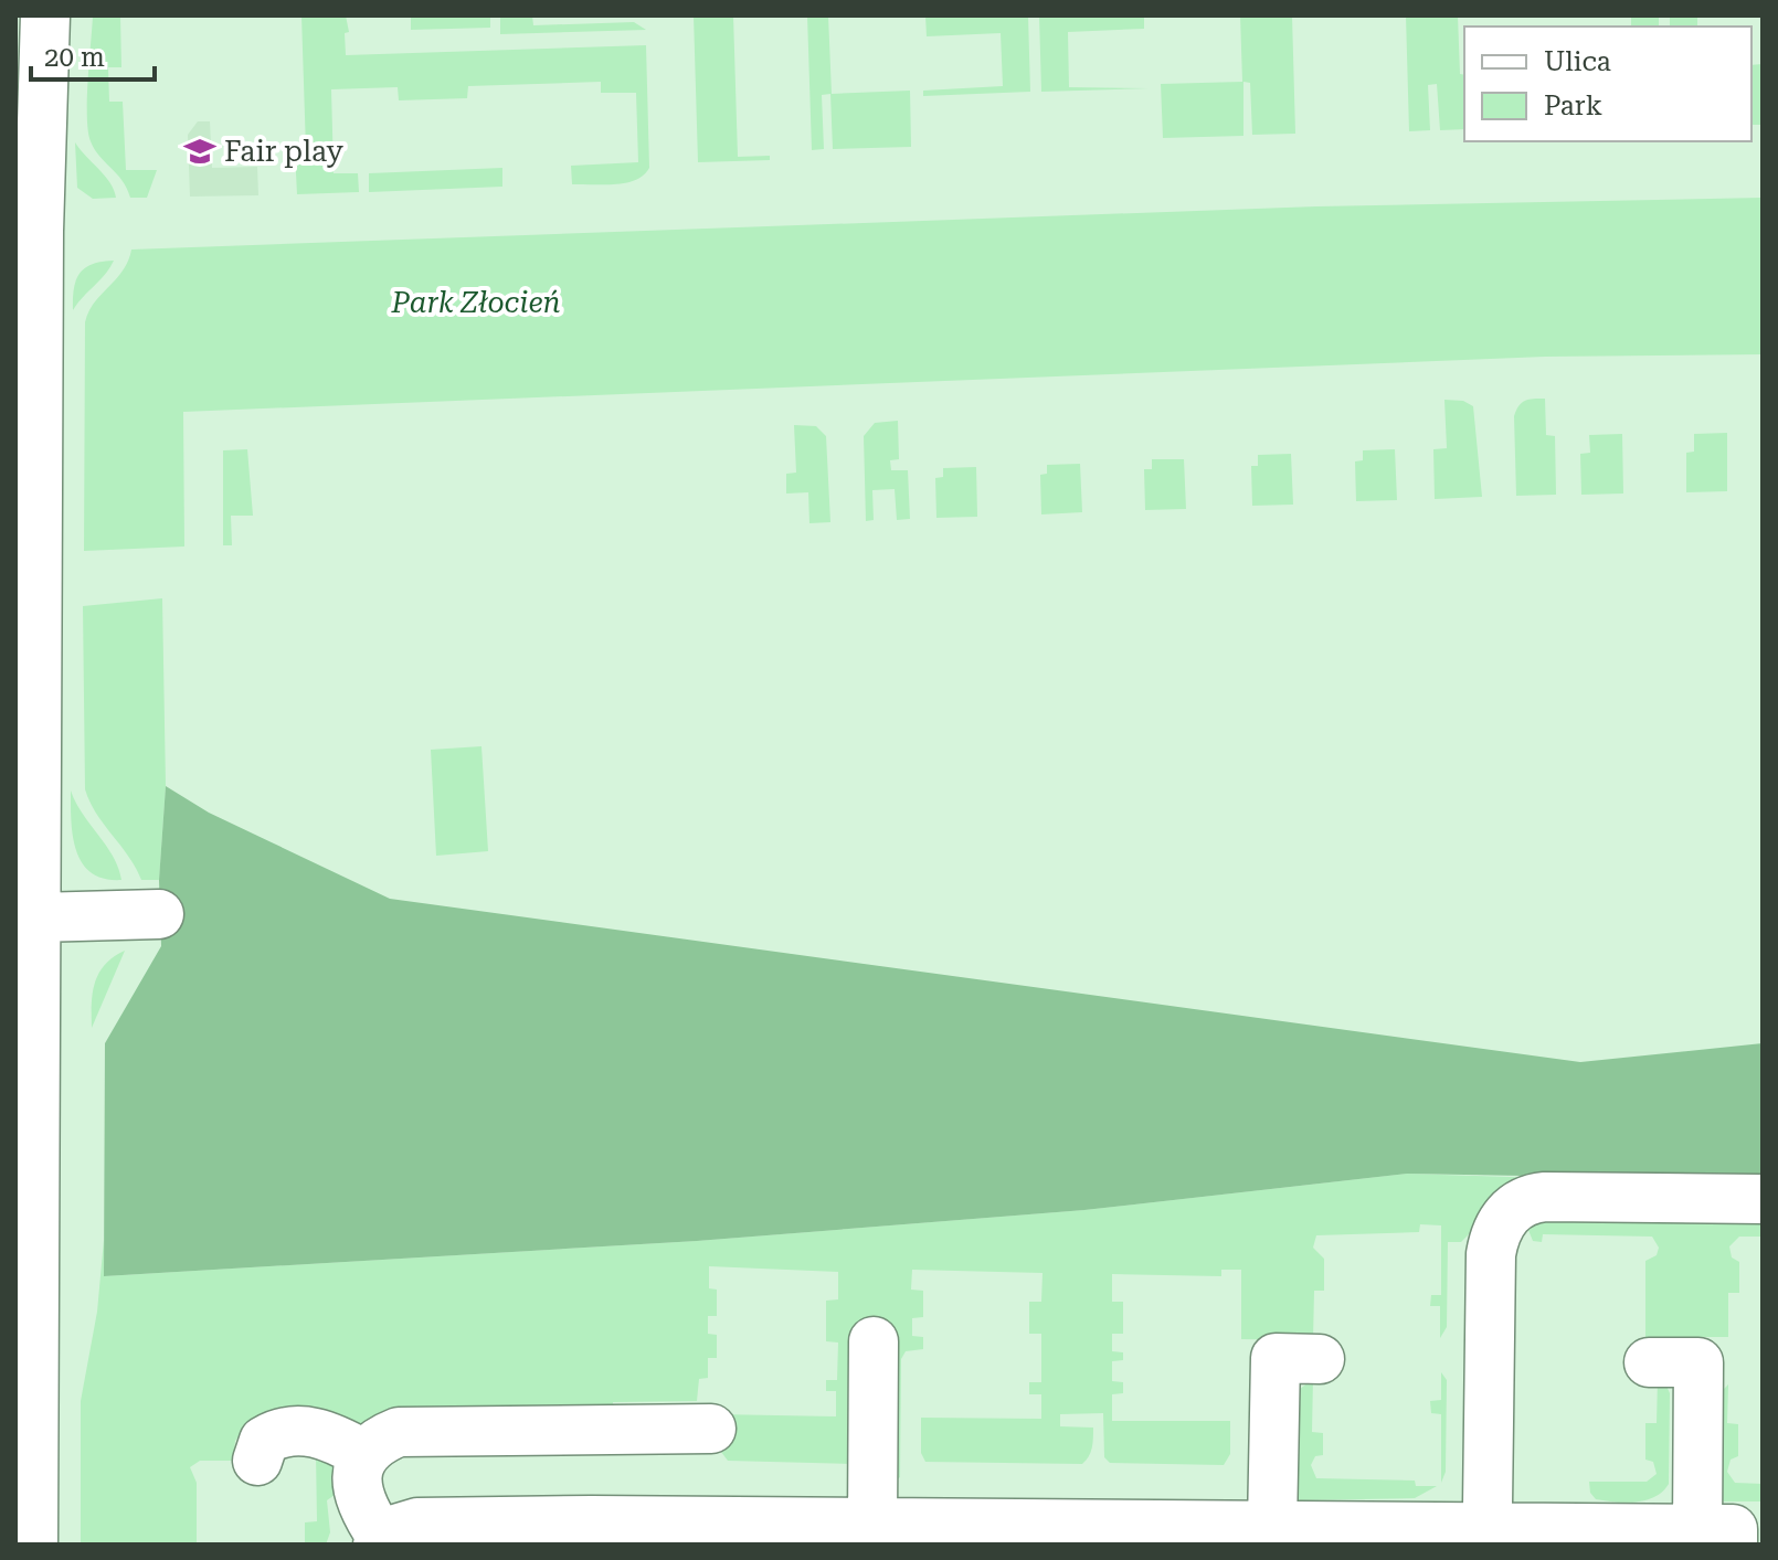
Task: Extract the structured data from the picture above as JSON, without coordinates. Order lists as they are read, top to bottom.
{
  "parks": ["Park Złocień"],
  "places": {
    "school or university": ["Fair play"]
  },
  "legend": ["Ulica", "Park"],
  "scale_bar": "20 m"
}
